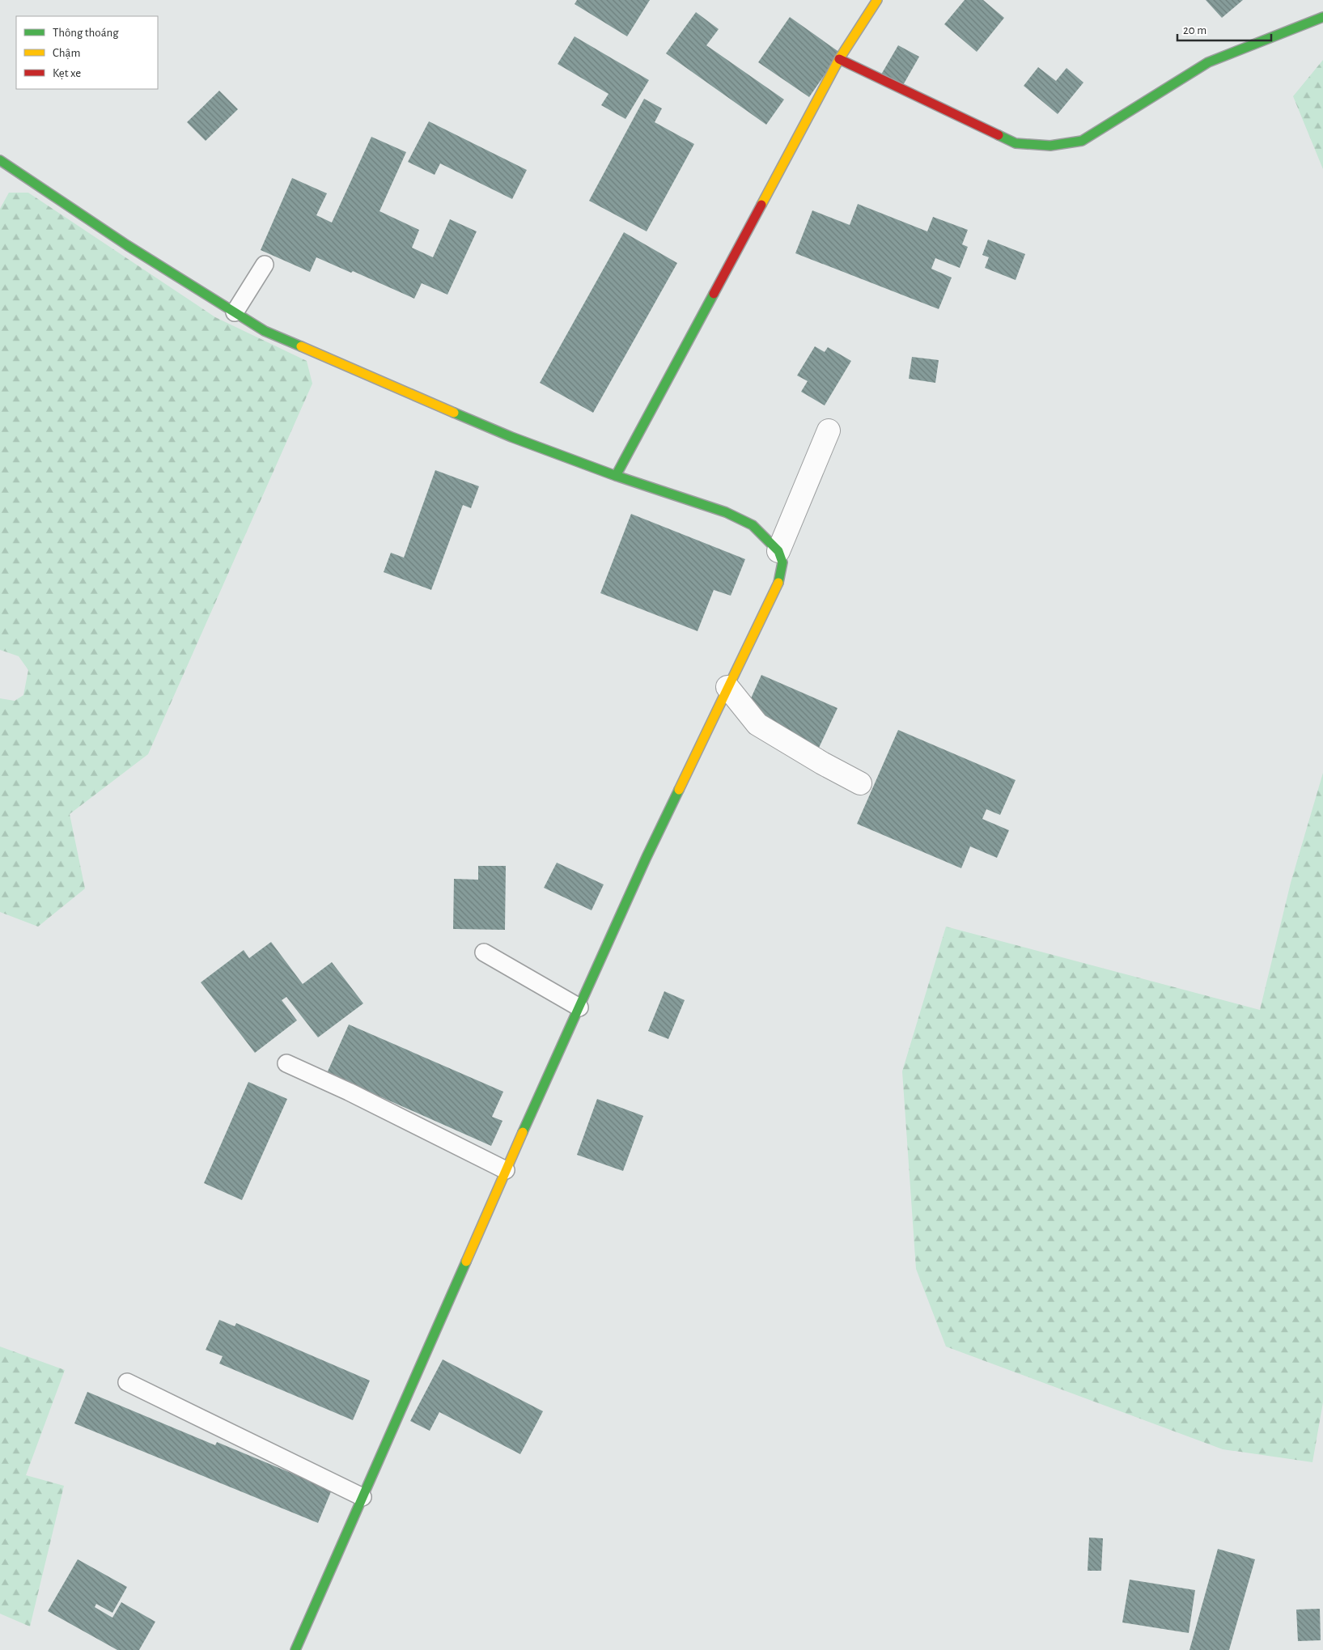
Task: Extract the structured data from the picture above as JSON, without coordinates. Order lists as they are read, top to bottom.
{
  "legend": ["Thông thoáng", "Chậm", "Kẹt xe"],
  "scale_bar": "20 m"
}
